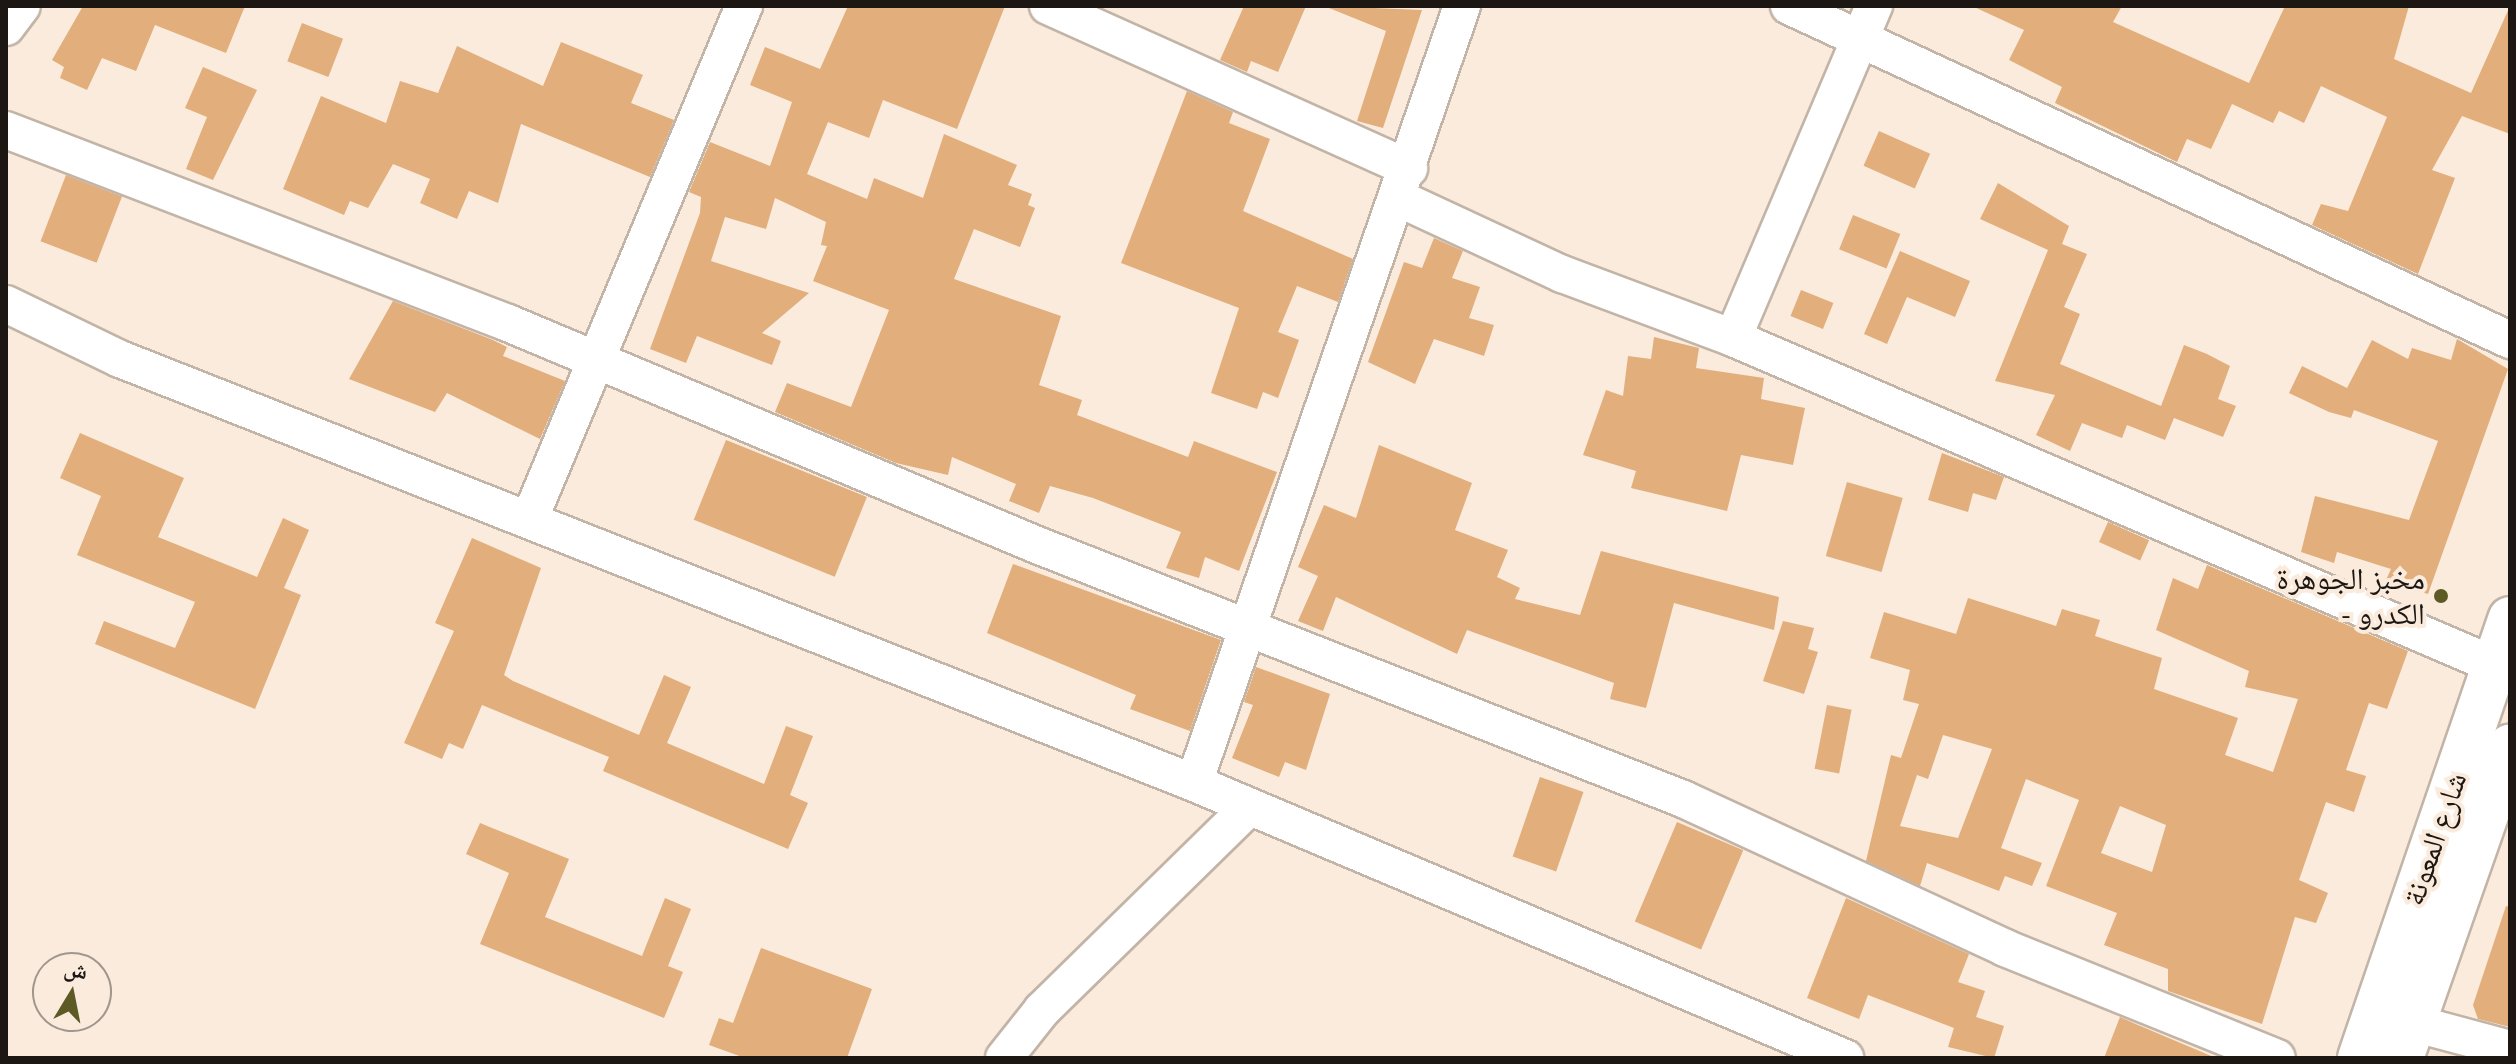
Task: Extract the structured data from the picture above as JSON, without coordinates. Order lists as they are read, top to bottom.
{
  "streets": {
    "highway": ["شارع المعونة"]
  },
  "places": ["مخبز الجوهرة - الكدرو"],
  "north": "top"
}
